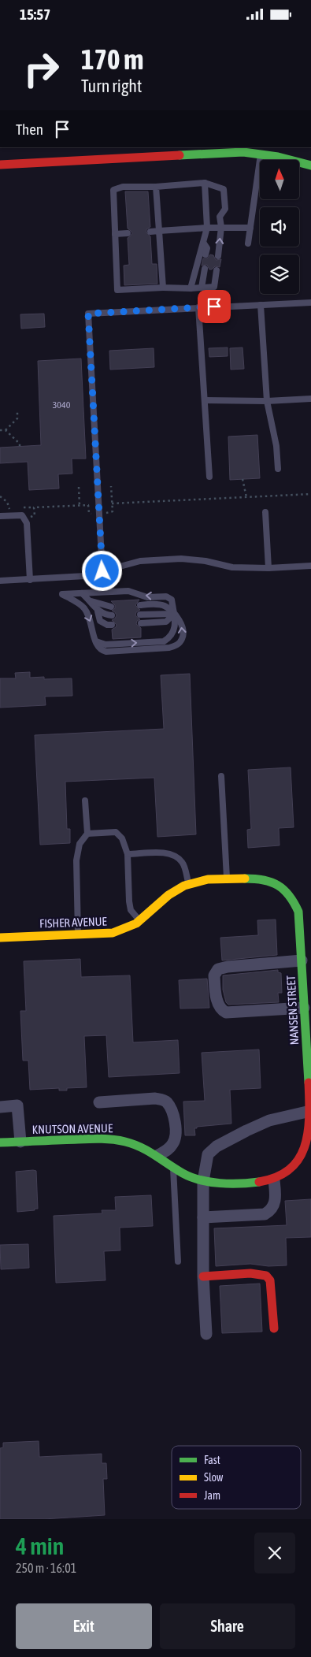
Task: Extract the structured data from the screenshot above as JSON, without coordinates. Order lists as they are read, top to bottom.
{
  "streets": {
    "street": ["FISHER AVENUE", "NANSEN STREET", "KNUTSON AVENUE"]
  },
  "crossings": [
    ["FISHER AVENUE", "NANSEN STREET"],
    ["NANSEN STREET", "KNUTSON AVENUE"]
  ],
  "house_numbers": ["3040"],
  "legend": ["Fast", "Slow", "Jam"],
  "north": "top",
  "page": {
    "status": "15:57",
    "turn": ["170 m", "Turn right"],
    "then": "Then",
    "heading": ["4 min", "250 m · 16:01"],
    "buttons": ["Exit", "Share"]
  }
}
